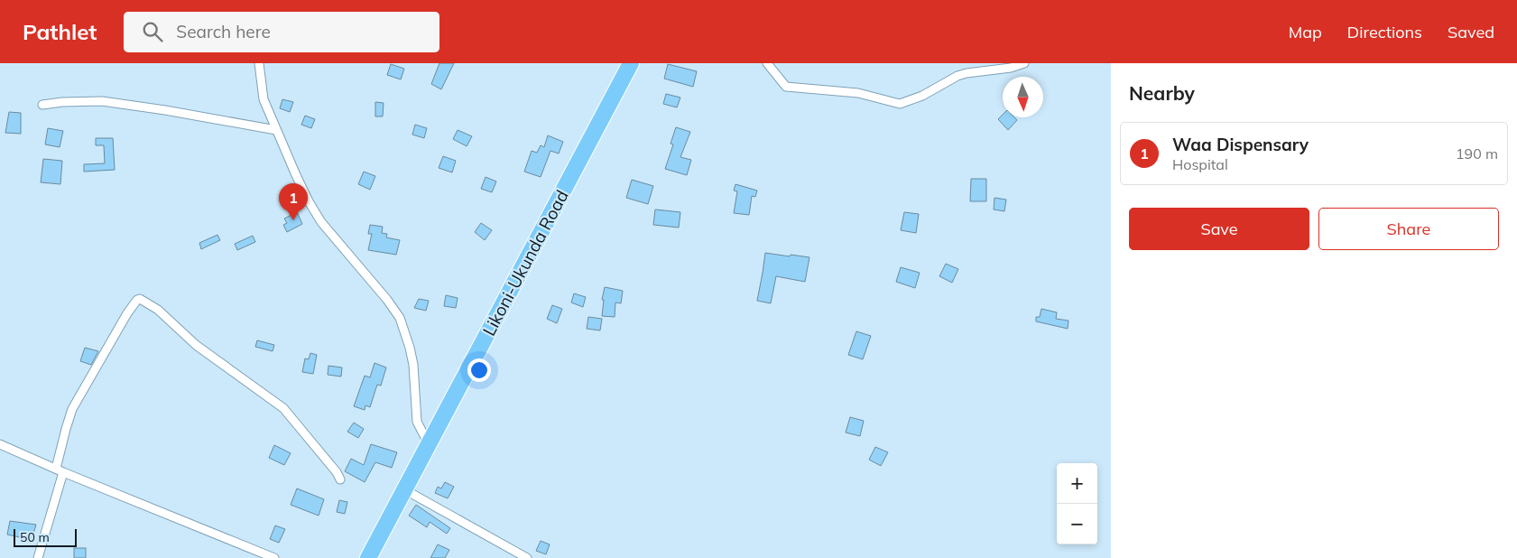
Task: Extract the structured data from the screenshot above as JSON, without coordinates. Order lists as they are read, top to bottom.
{
  "streets": {
    "highway": ["Likoni-Ukunda Road"]
  },
  "scale_bar": "50 m",
  "north": "bottom",
  "page": {
    "header": "Pathlet",
    "search": "Search here",
    "nav": ["Map", "Directions", "Saved"],
    "heading": "Nearby",
    "list": [
      {
        "mark": "1",
        "name": "Waa Dispensary",
        "note": "Hospital",
        "value": "190 m"
      }
    ],
    "pins": "1",
    "buttons": ["Save", "Share"],
    "map_buttons": ["+", "−"],
    "scale": "50 m"
  }
}
